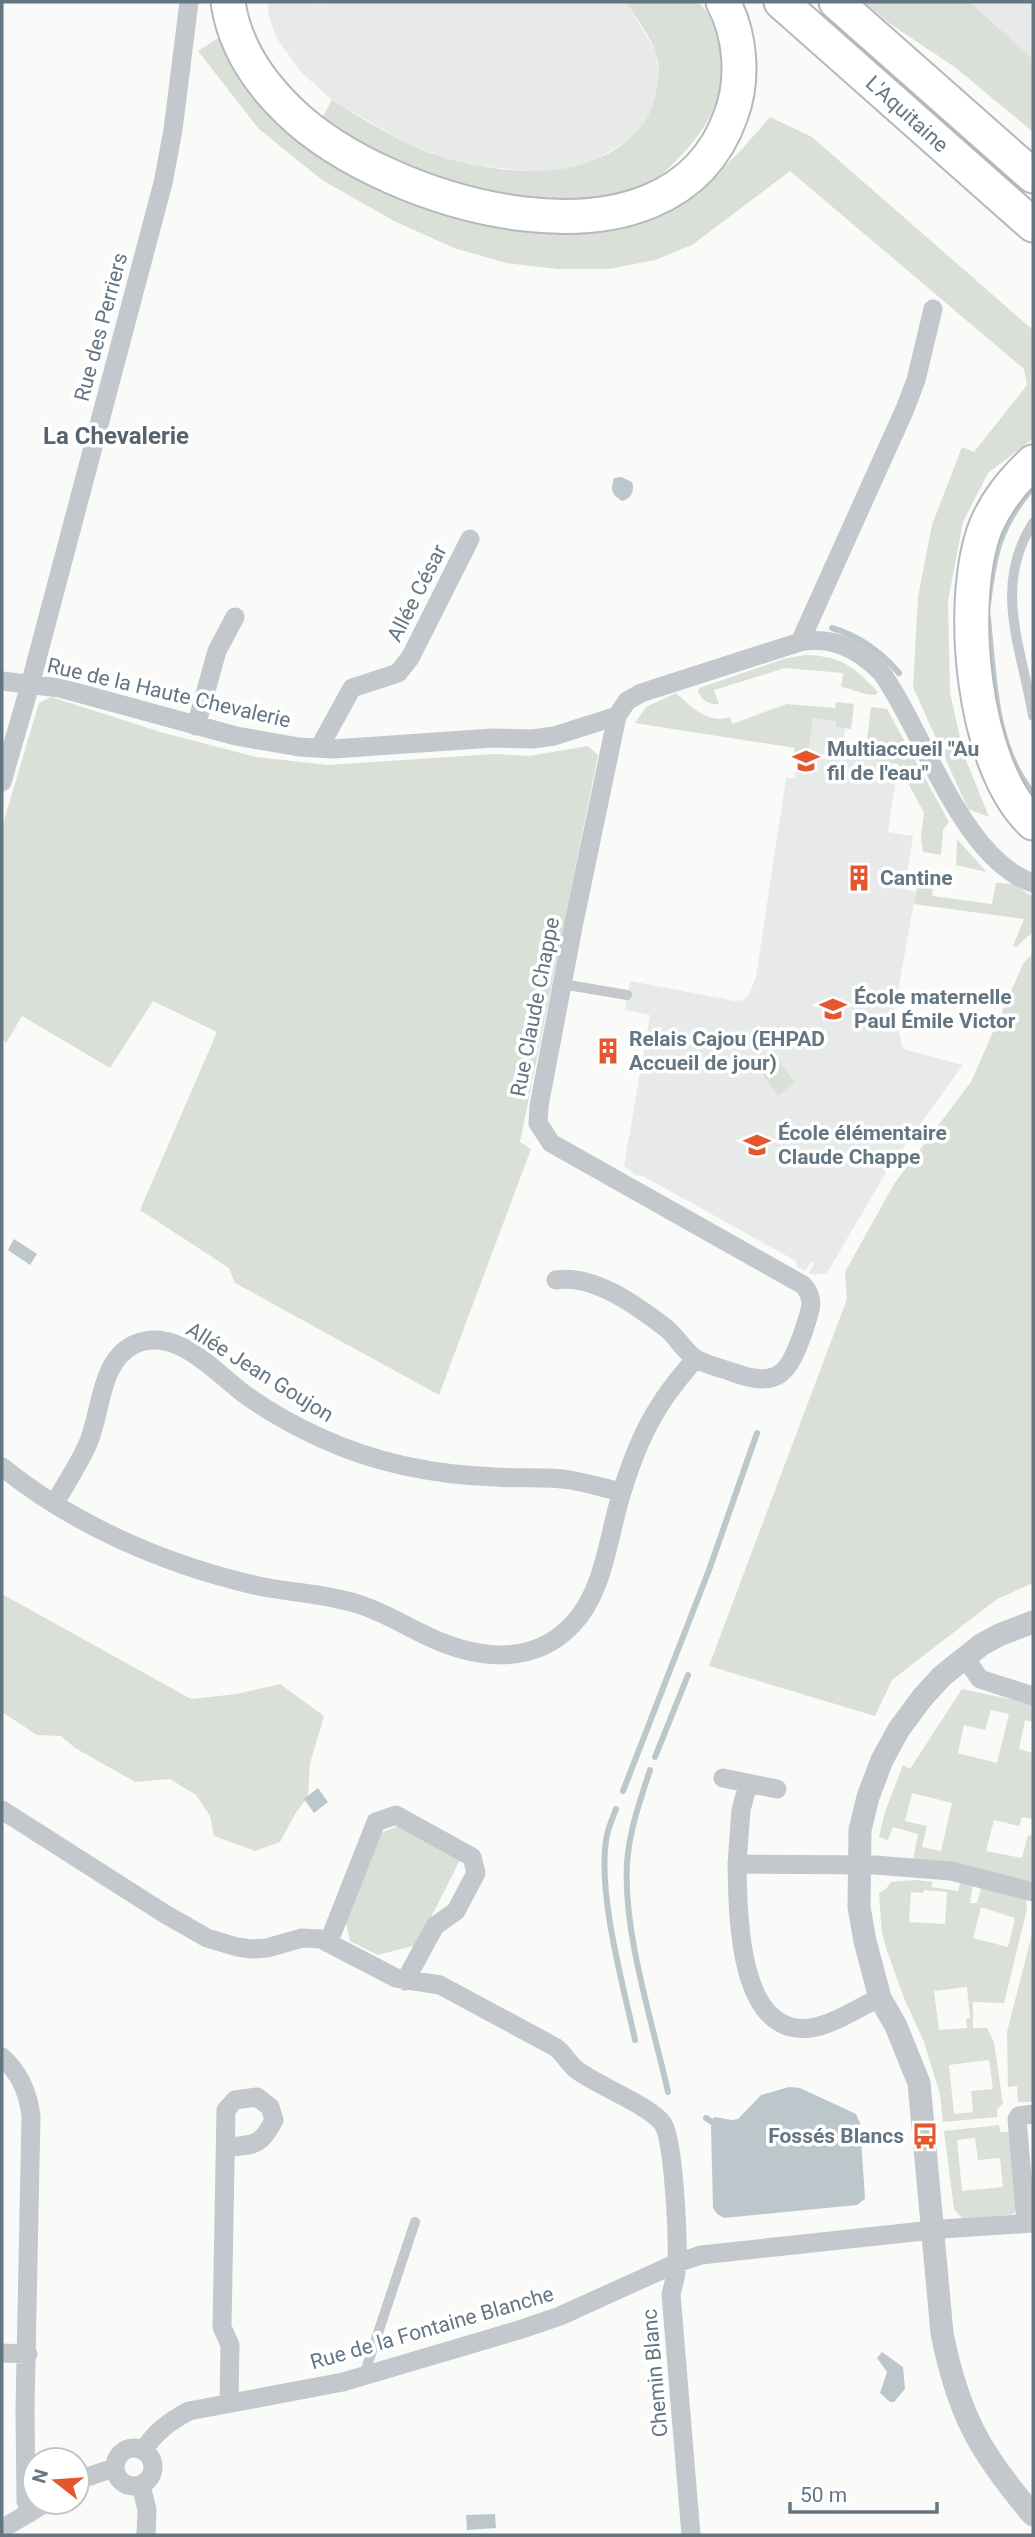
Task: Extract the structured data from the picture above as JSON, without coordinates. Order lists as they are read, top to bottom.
{
  "streets": {
    "highway": ["L'Aquitaine"],
    "street": [
      "Rue des Perriers",
      "Allée César",
      "Rue de la Haute Chevalerie",
      "Rue Claude Chappe",
      "Allée Jean Goujon",
      "Rue de la Fontaine Blanche",
      "Chemin Blanc"
    ]
  },
  "crossings": [
    ["Rue des Perriers", "Rue de la Haute Chevalerie"],
    ["Allée César", "Rue de la Haute Chevalerie"],
    ["Rue de la Haute Chevalerie", "Rue Claude Chappe"],
    ["Rue de la Fontaine Blanche", "Chemin Blanc"]
  ],
  "districts": ["La Chevalerie"],
  "places": {
    "school or university": ["Multiaccueil \"Au fil de l'eau\"", "École maternelle Paul Émile Victor", "École élémentaire Claude Chappe"],
    "building": ["Cantine", "Relais Cajou (EHPAD Accueil de jour)"],
    "bus stop": ["Fossés Blancs"]
  },
  "scale_bar": "50 m",
  "north": "left"
}
